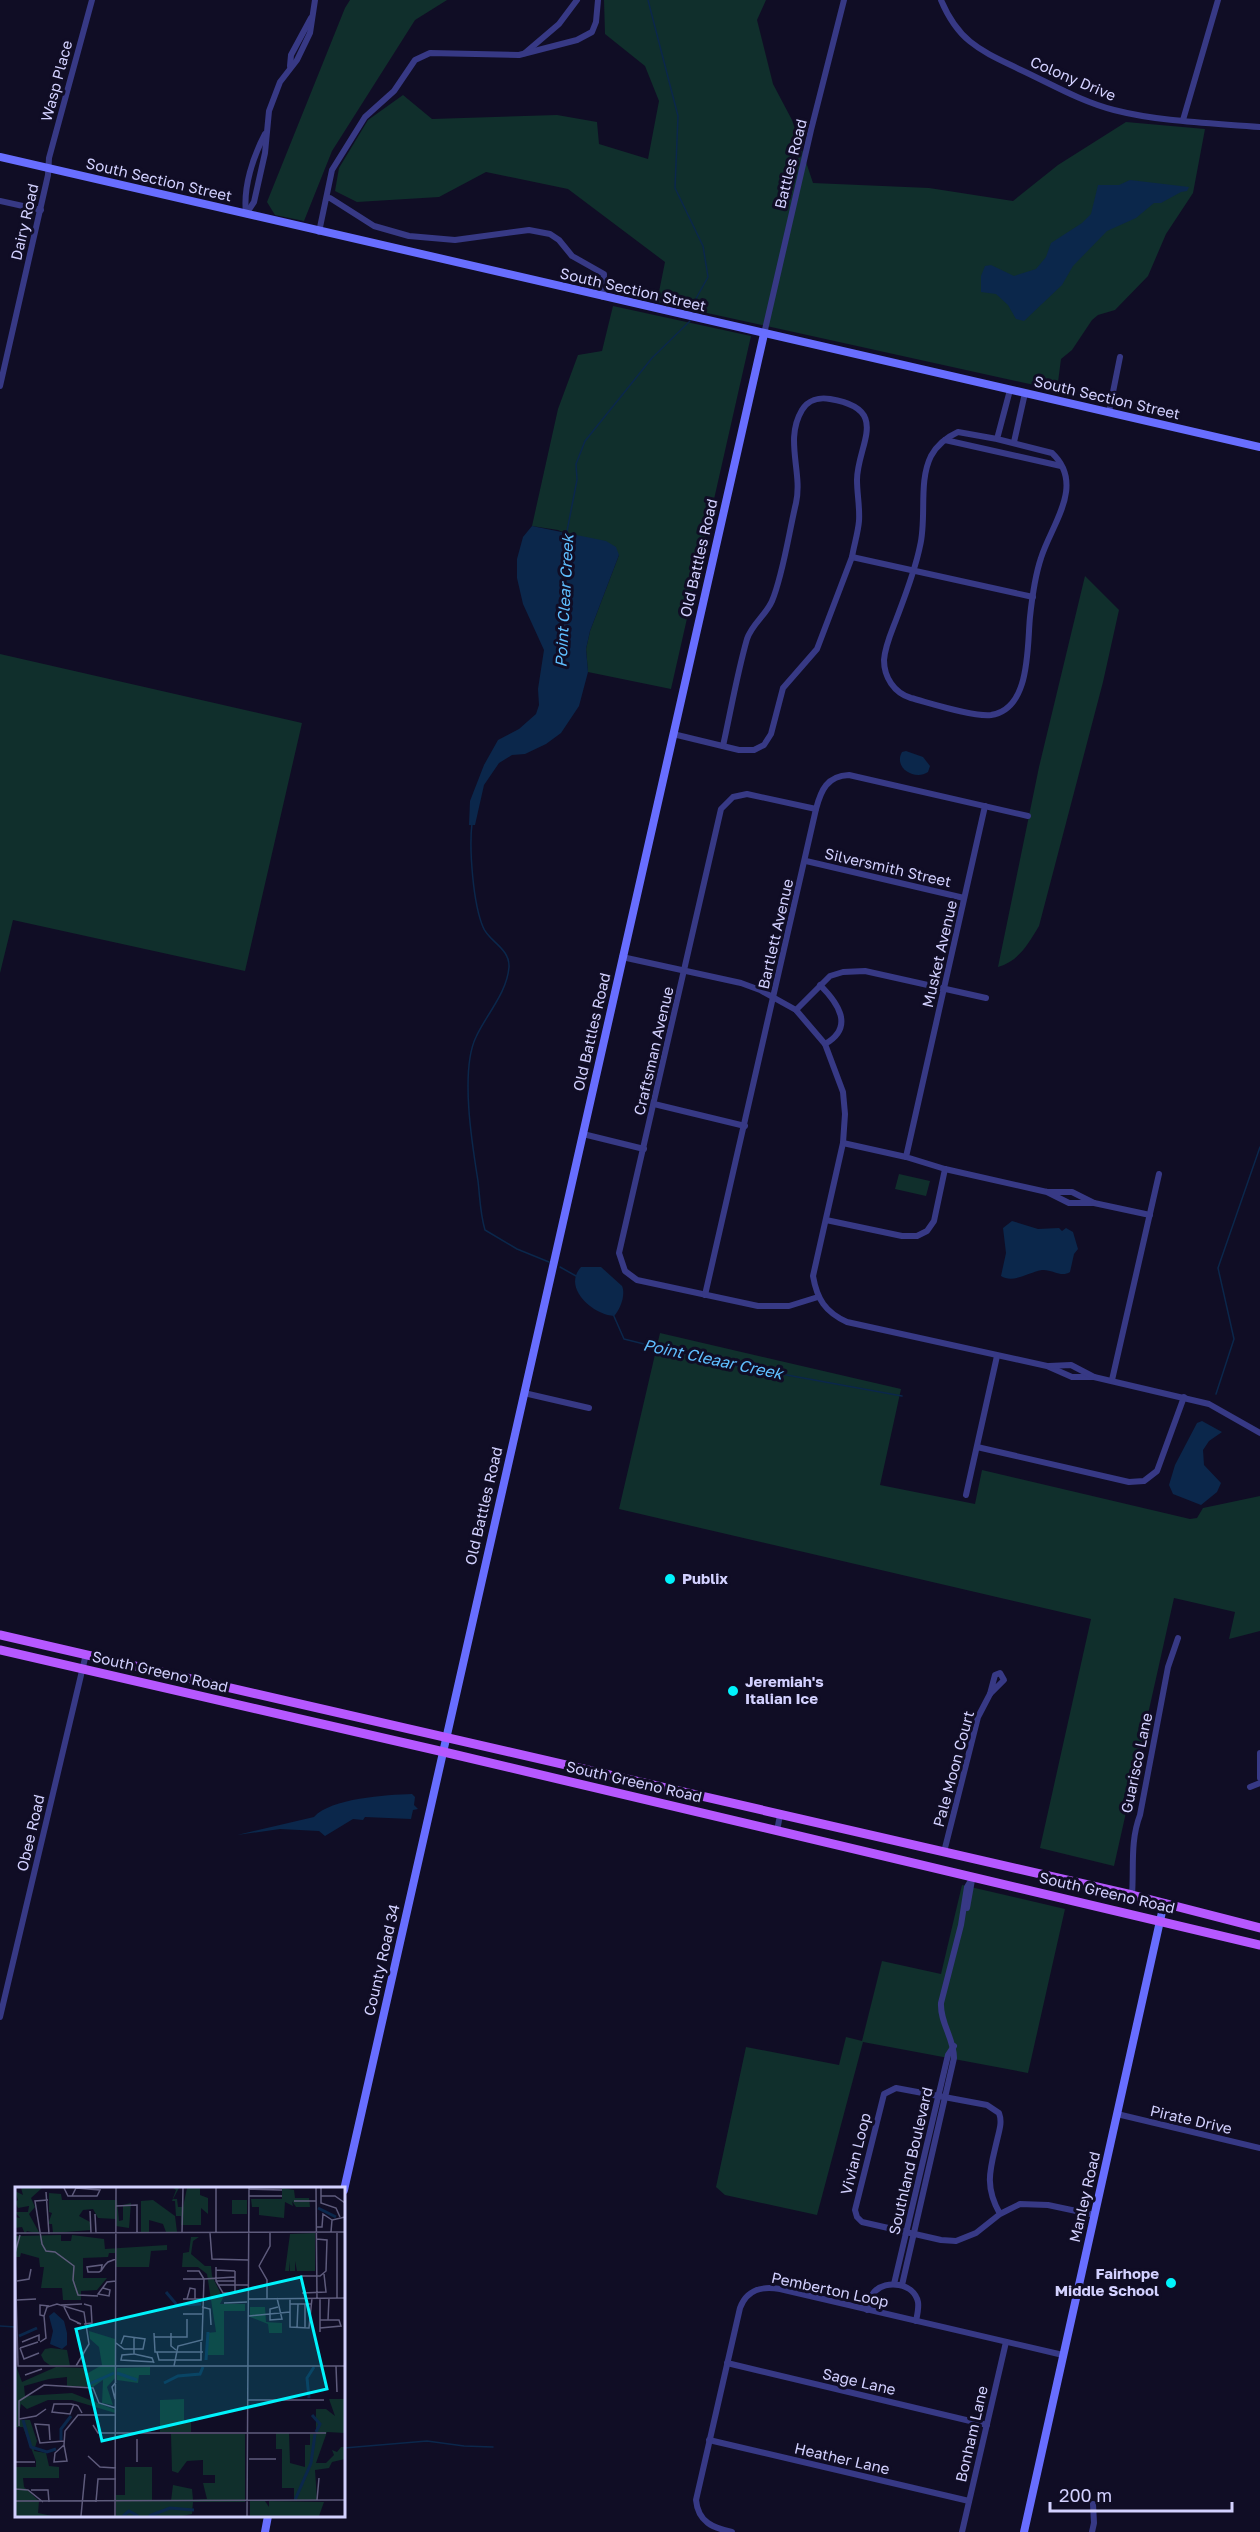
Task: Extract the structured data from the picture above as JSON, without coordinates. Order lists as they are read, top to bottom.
{
  "streets": {
    "main road": ["South Greeno Road"],
    "street": [
      "Colony Drive",
      "Wasp Place",
      "Battles Road",
      "South Section Street",
      "Dairy Road",
      "Old Battles Road",
      "Silversmith Street",
      "Bartlett Avenue",
      "Musket Avenue",
      "Craftsman Avenue",
      "Guarisco Lane",
      "Pale Moon Court",
      "Obee Road",
      "County Road 34",
      "Pirate Drive",
      "Vivian Loop",
      "Southland Boulevard",
      "Manley Road",
      "Pemberton Loop",
      "Sage Lane",
      "Bonham Lane",
      "Heather Lane"
    ]
  },
  "crossings": [
    ["Wasp Place", "South Section Street"],
    ["Wasp Place", "Dairy Road"],
    ["Battles Road", "South Section Street"],
    ["Battles Road", "Old Battles Road"],
    ["South Section Street", "Dairy Road"],
    ["South Section Street", "Old Battles Road"],
    ["Old Battles Road", "South Greeno Road"],
    ["Old Battles Road", "County Road 34"],
    ["Silversmith Street", "Bartlett Avenue"],
    ["Silversmith Street", "Musket Avenue"],
    ["Bartlett Avenue", "Musket Avenue"],
    ["Bartlett Avenue", "Craftsman Avenue"],
    ["South Greeno Road", "Guarisco Lane"],
    ["South Greeno Road", "Pale Moon Court"],
    ["South Greeno Road", "Obee Road"],
    ["South Greeno Road", "County Road 34"],
    ["South Greeno Road", "Southland Boulevard"],
    ["South Greeno Road", "Manley Road"],
    ["Pirate Drive", "Manley Road"],
    ["Vivian Loop", "Southland Boulevard"],
    ["Manley Road", "Pemberton Loop"],
    ["Pemberton Loop", "Sage Lane"],
    ["Pemberton Loop", "Bonham Lane"],
    ["Pemberton Loop", "Heather Lane"],
    ["Sage Lane", "Bonham Lane"],
    ["Bonham Lane", "Heather Lane"]
  ],
  "water": ["Point Clear Creek", "Point Cleaar Creek"],
  "places": ["Publix", "Jeremiah's Italian Ice", "Fairhope Middle School"],
  "scale_bar": "200 m"
}
